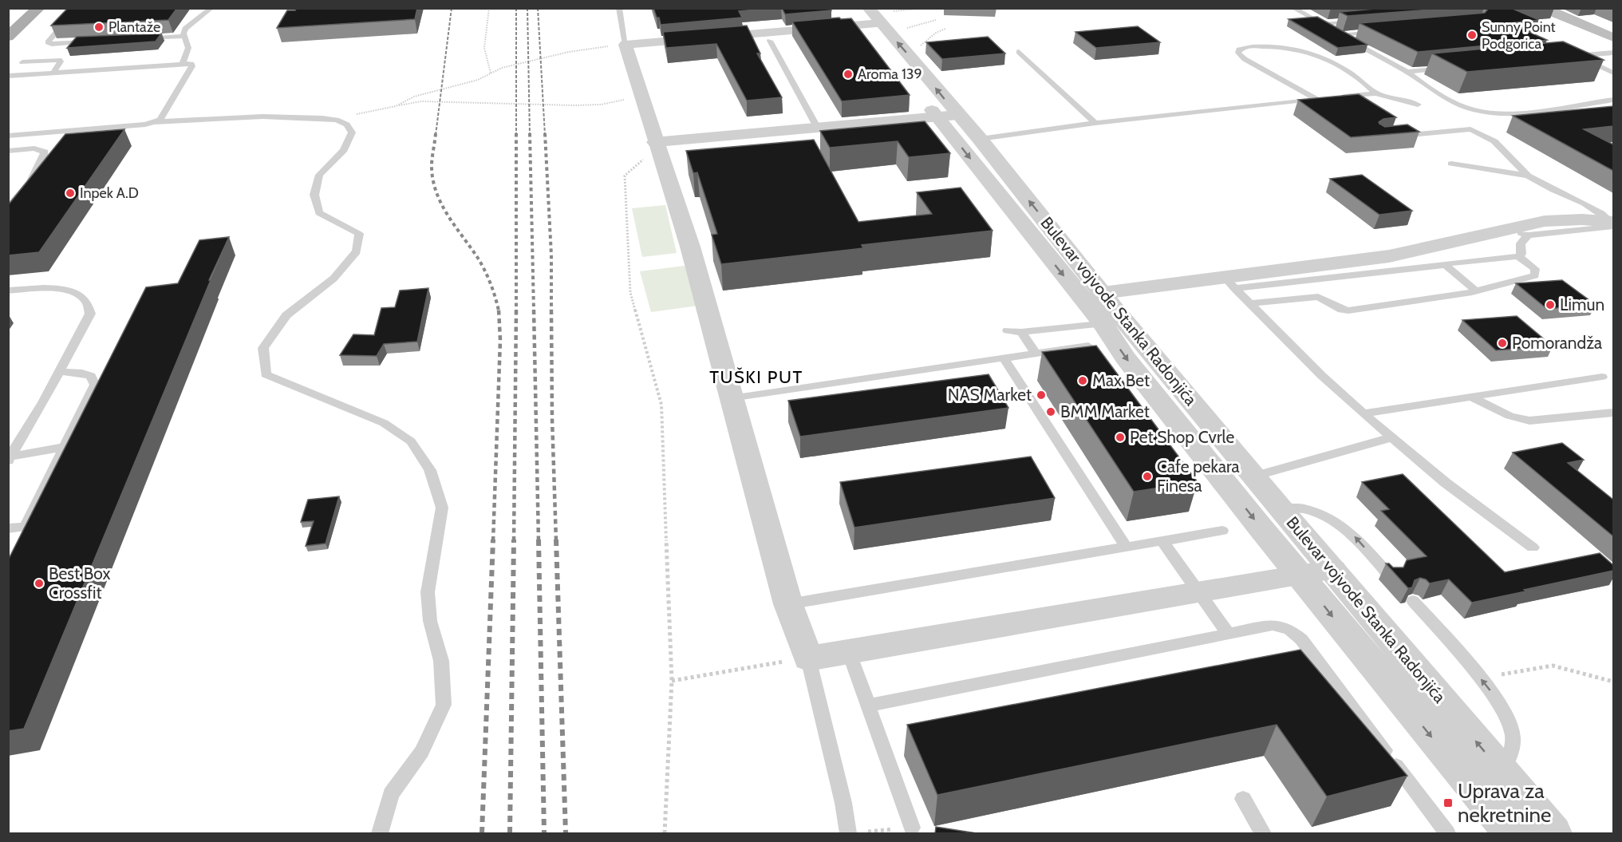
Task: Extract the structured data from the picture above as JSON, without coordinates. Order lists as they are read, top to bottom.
{
  "streets": {
    "street": ["Bulevar vojvode Stanka Radonjića"]
  },
  "districts": ["TUŠKI PUT"],
  "places": {
    "other": [
      "Plantaže",
      "Sunny Point Podgorica",
      "Aroma 139",
      "Inpek A.D",
      "Limun",
      "Pomorandža",
      "Max Bet",
      "NAS Market",
      "BMM Market",
      "Pet Shop Cvrle",
      "Cafe pekara Finesa",
      "Best Box Crossfit"
    ],
    "transit": ["Uprava za nekretnine"]
  }
}
